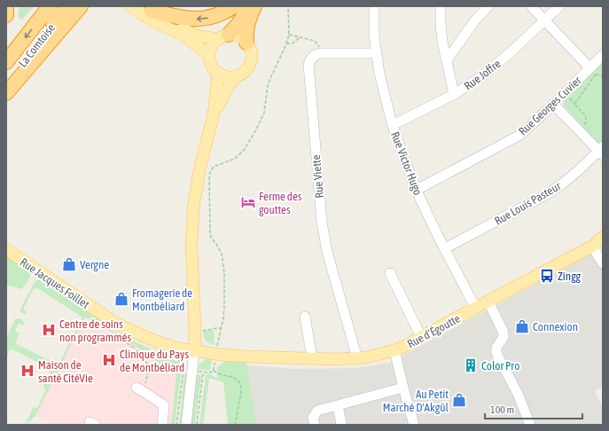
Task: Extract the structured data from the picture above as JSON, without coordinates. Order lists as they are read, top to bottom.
{
  "streets": {
    "highway": ["La Comtoise"],
    "main road": ["Rue Jacques Foillet", "Rue d'Égoutte"],
    "street": [
      "Rue Joffre",
      "Rue Georges Cuvier",
      "Rue Victor Hugo",
      "Rue Viette",
      "Rue Louis Pasteur"
    ]
  },
  "crossings": [
    ["Rue Joffre", "Rue Victor Hugo"],
    ["Rue Georges Cuvier", "Rue Victor Hugo"],
    ["Rue Victor Hugo", "Rue Louis Pasteur"],
    ["Rue Victor Hugo", "Rue d'Égoutte"],
    ["Rue Viette", "Rue d'Égoutte"],
    ["Rue Jacques Foillet", "Rue d'Égoutte"]
  ],
  "places": {
    "hotel": ["Ferme des gouttes"],
    "shop": [
      "Vergne",
      "Fromagerie de Montbéliard",
      "Connexion",
      "Au Petit Marché D'Akgül"
    ],
    "bus stop": ["Zingg"],
    "hospital": ["Centre de soins non programmés", "Clinique du Pays de Montbéliard", "Maison de santé CitéVie"],
    "building": ["Color Pro"]
  },
  "scale_bar": "100 m"
}
